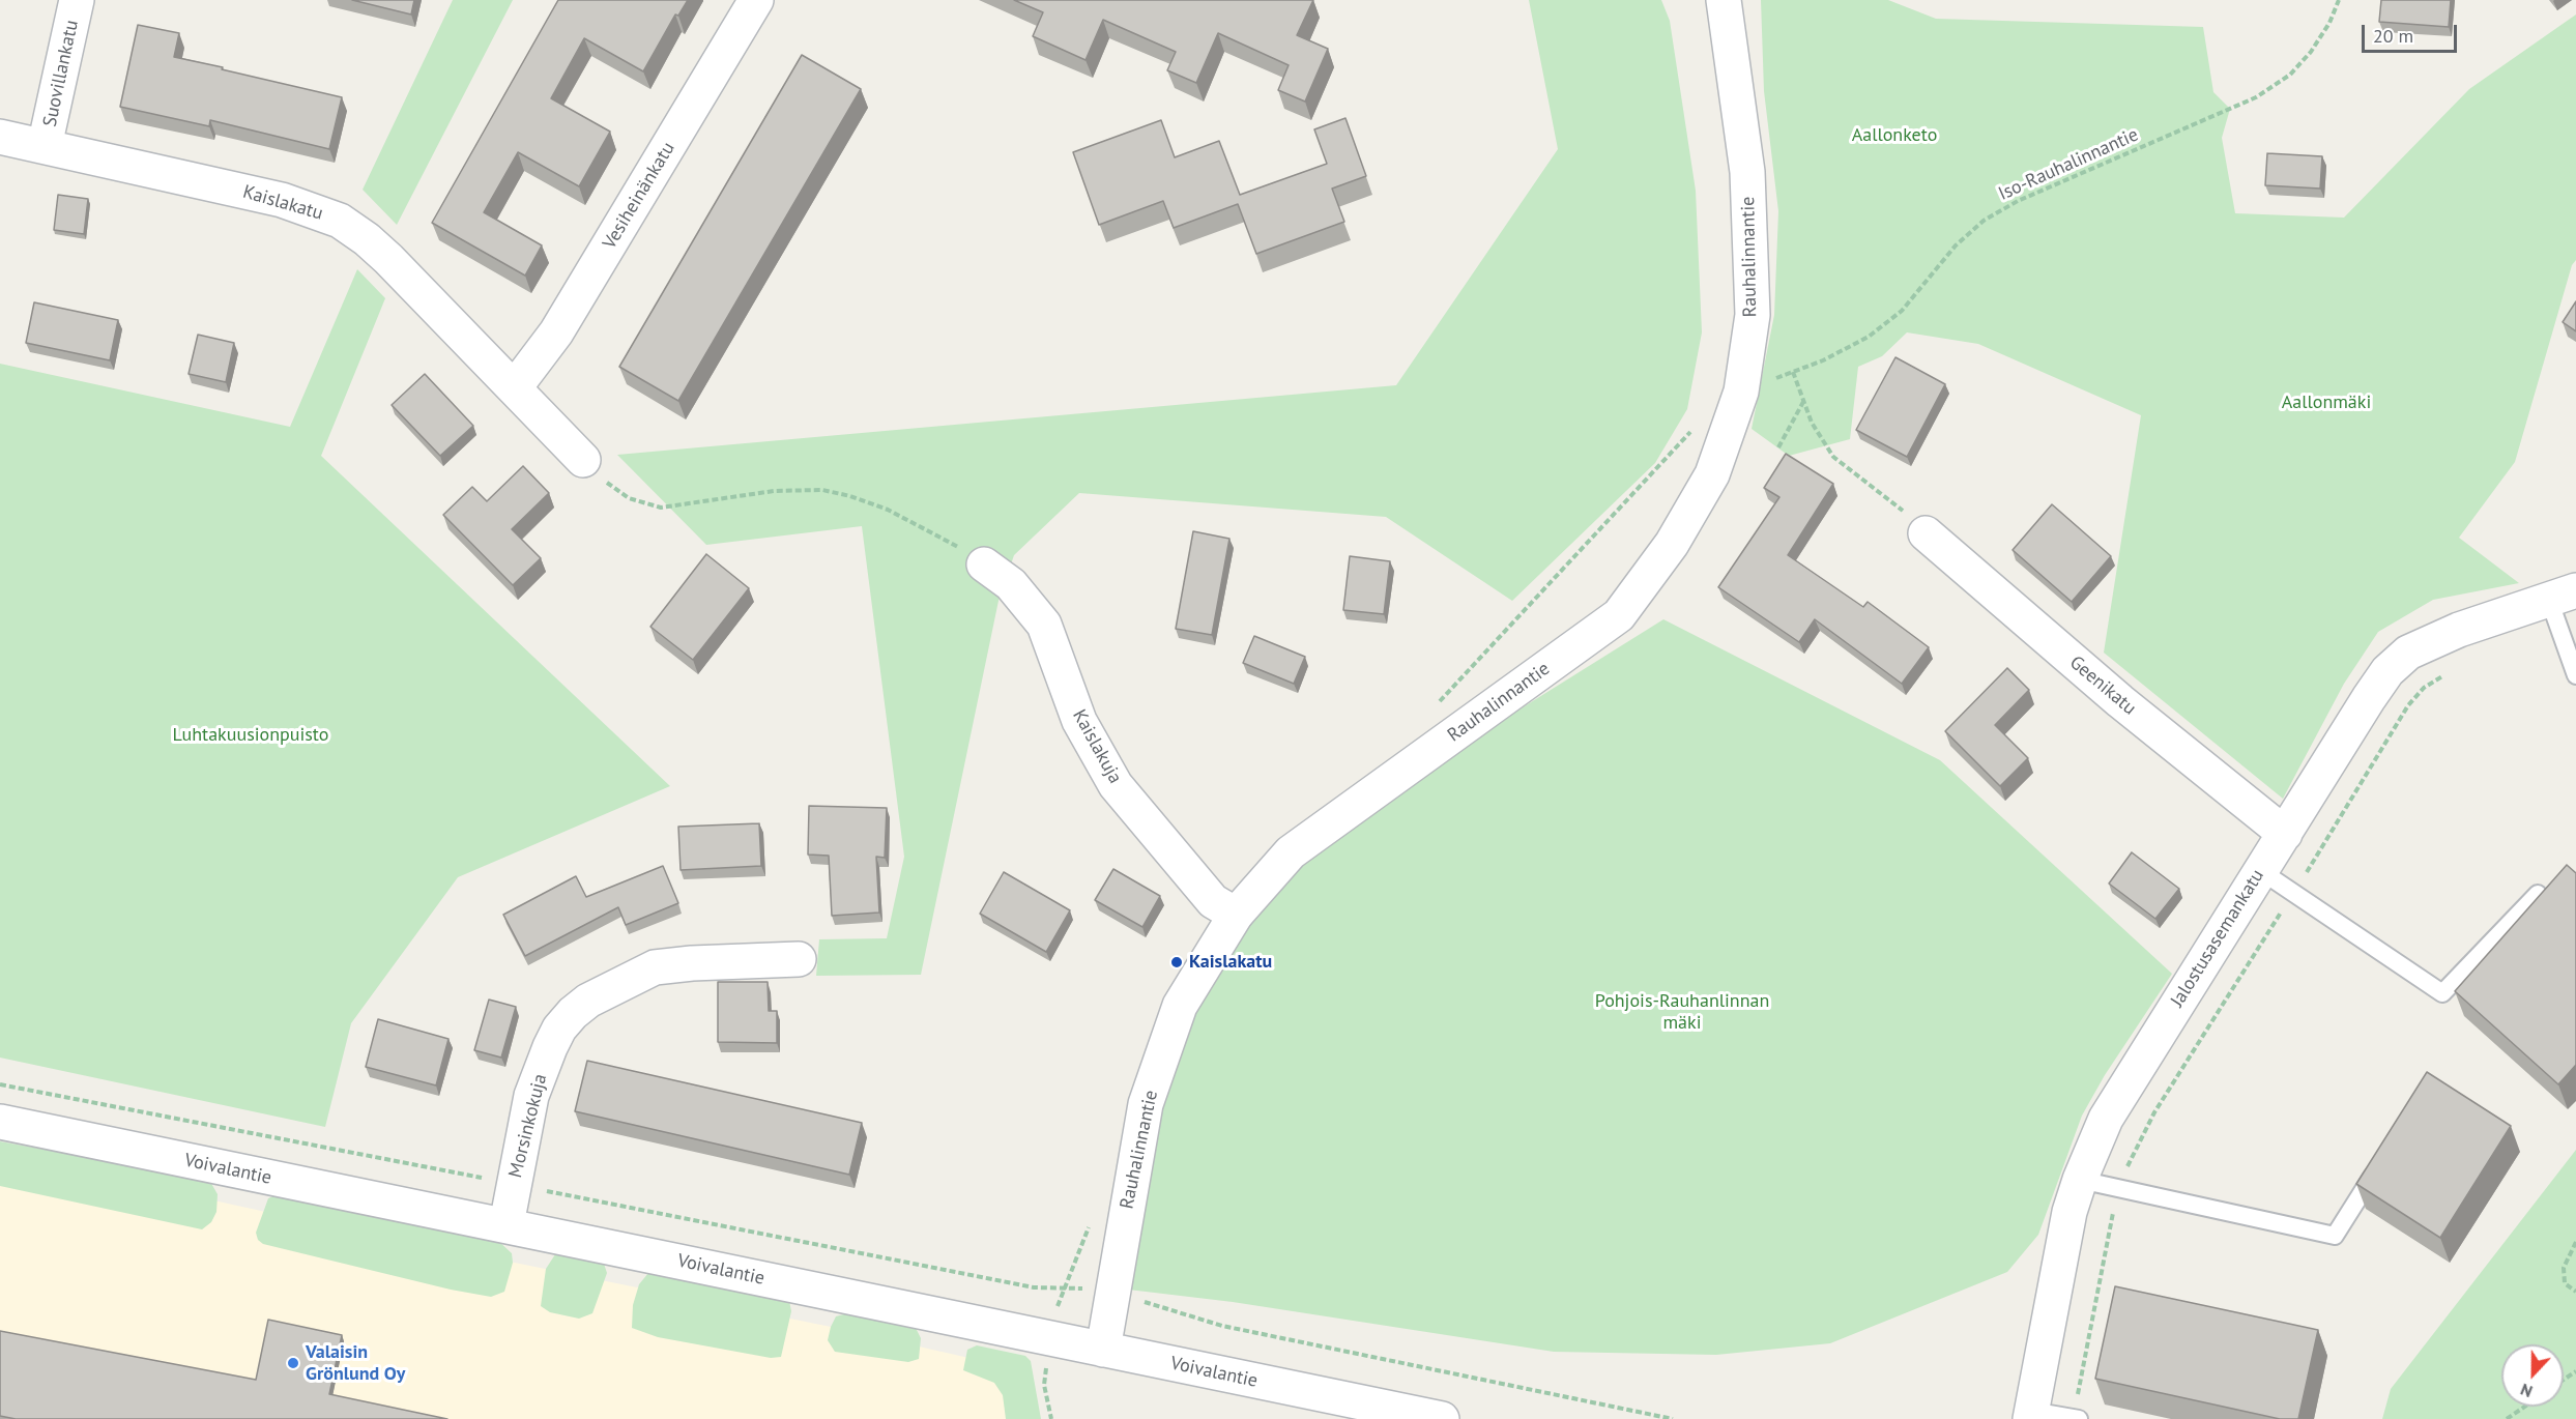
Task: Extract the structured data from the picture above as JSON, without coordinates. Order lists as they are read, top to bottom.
{
  "streets": {
    "street": [
      "Suovillankatu",
      "Vesiheinänkatu",
      "Kaislakatu",
      "Rauhalinnantie",
      "Geenikatu",
      "Kaislakuja",
      "Jalostusasemankatu",
      "Morsinkokuja",
      "Voivalantie"
    ],
    "path": ["Iso-Rauhalinnantie"]
  },
  "crossings": [
    ["Suovillankatu", "Kaislakatu"],
    ["Iso-Rauhalinnantie", "Rauhalinnantie"],
    ["Vesiheinänkatu", "Kaislakatu"],
    ["Rauhalinnantie", "Kaislakuja"],
    ["Rauhalinnantie", "Voivalantie"],
    ["Geenikatu", "Jalostusasemankatu"],
    ["Morsinkokuja", "Voivalantie"]
  ],
  "parks": [
    "Aallonketo",
    "Aallonmäki",
    "Luhtakuusionpuisto",
    "Pohjois-Rauhanlinnan mäki"
  ],
  "places": ["Kaislakatu", "Valaisin Grönlund Oy"],
  "scale_bar": "20 m",
  "north": "bottom"
}
